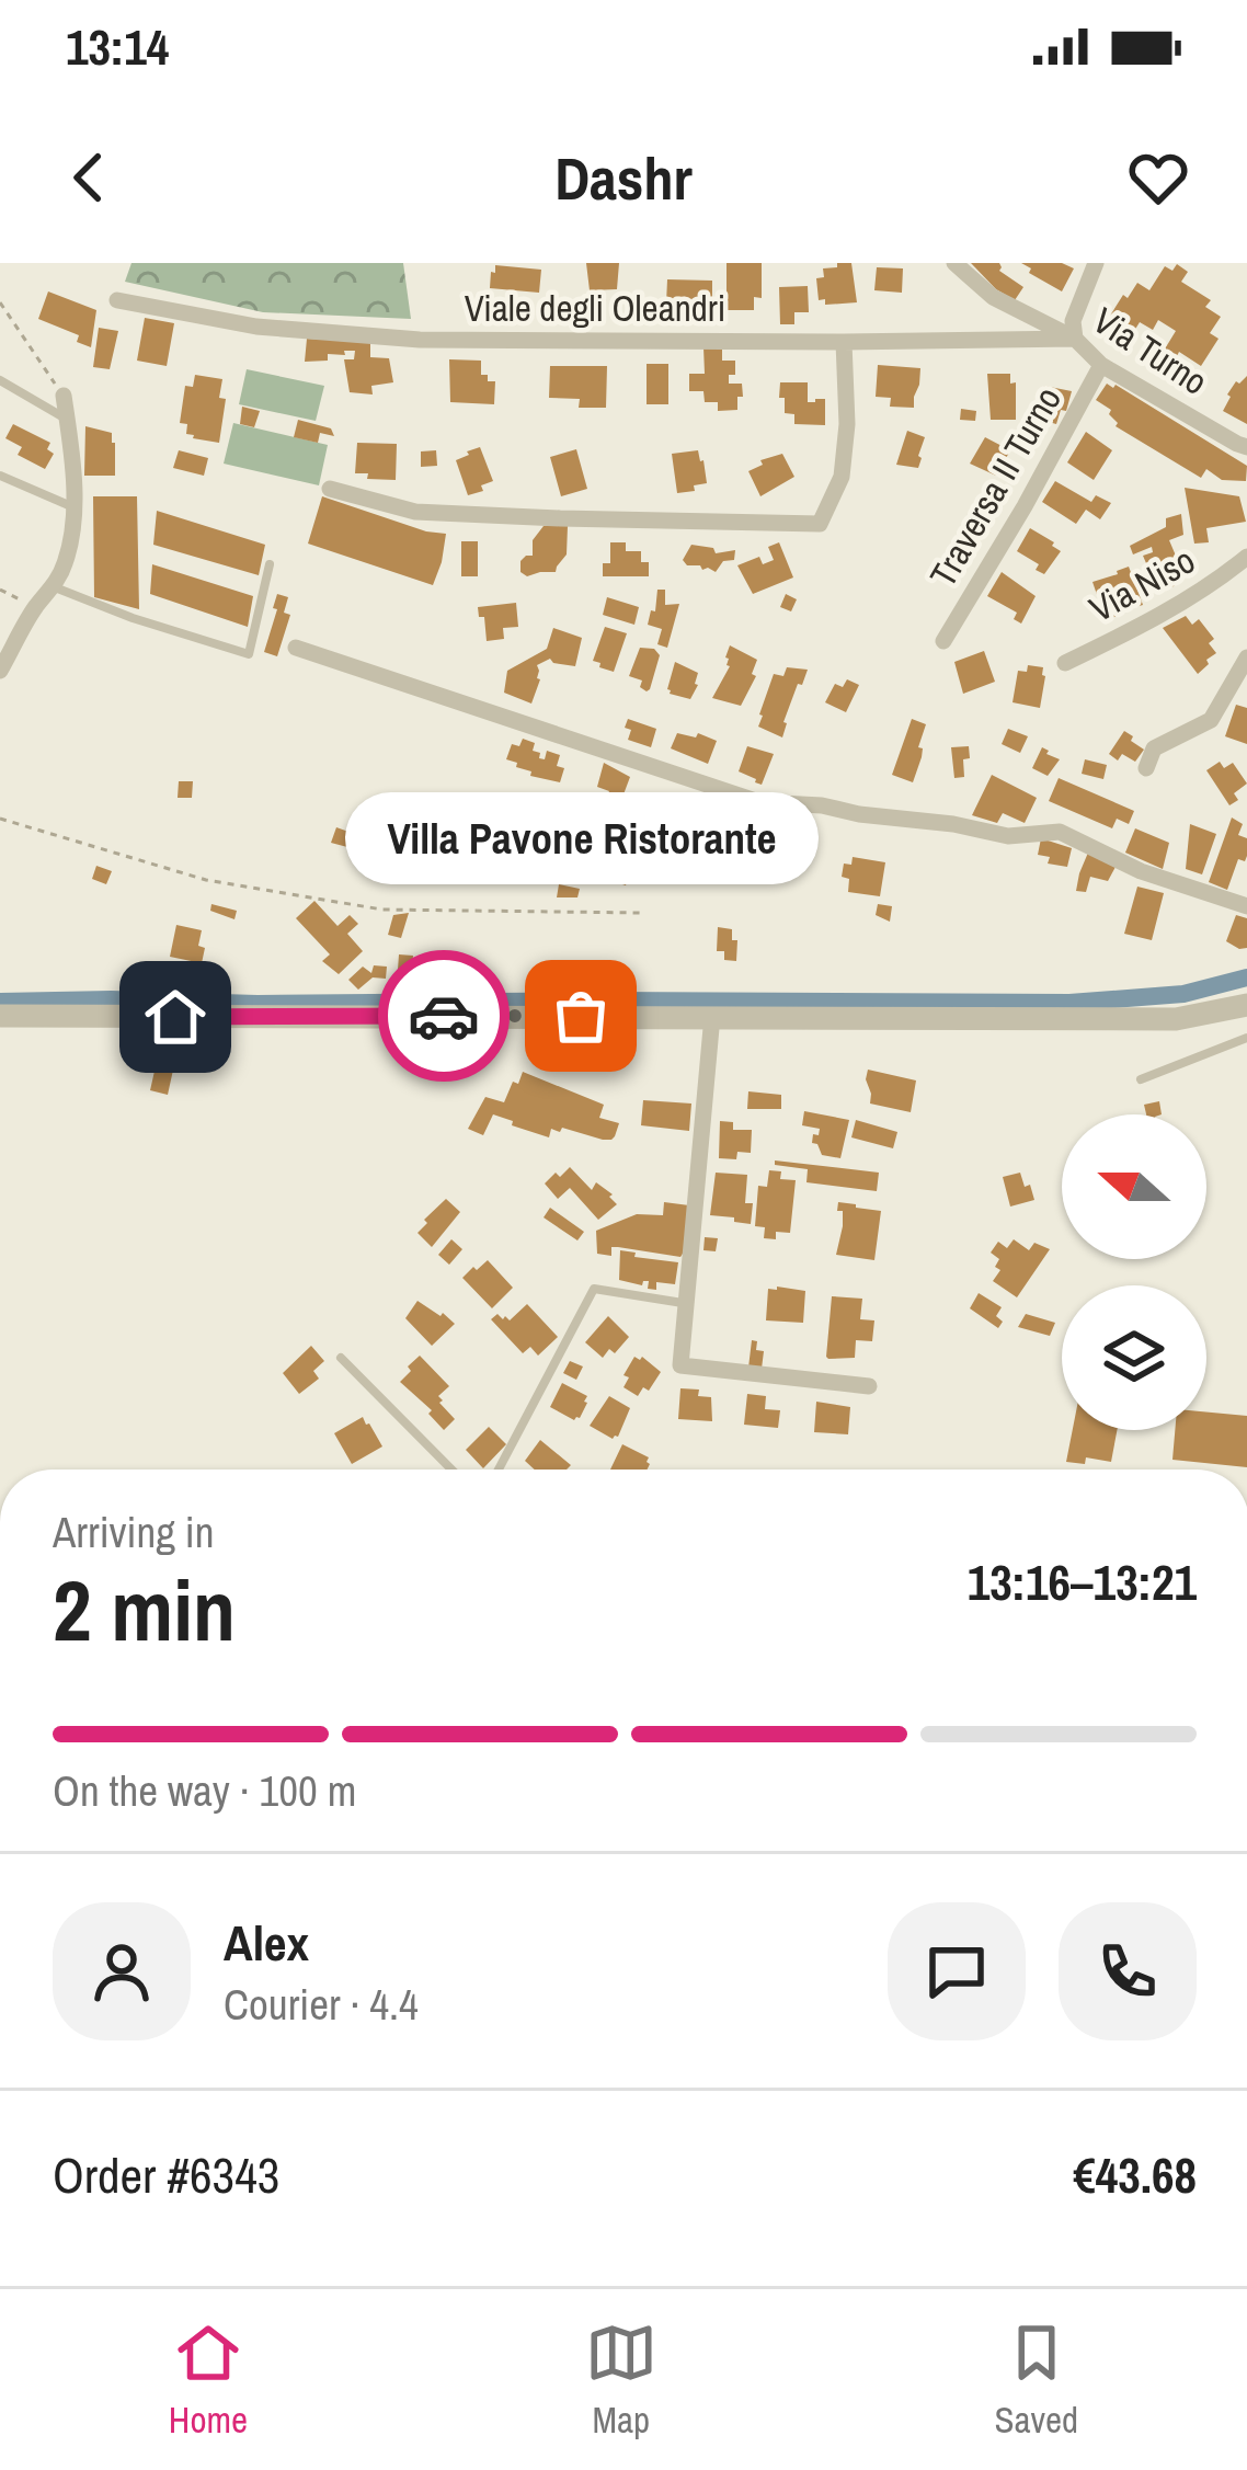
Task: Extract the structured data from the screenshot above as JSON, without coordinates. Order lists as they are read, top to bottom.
{
  "streets": {
    "street": [
      "Viale degli Oleandri",
      "Via Turno",
      "Traversa II Turno",
      "Via Niso"
    ]
  },
  "crossings": [
    ["Viale degli Oleandri", "Via Turno"],
    ["Via Turno", "Traversa II Turno"]
  ],
  "places": ["Villa Pavone Ristorante"],
  "north": "left",
  "page": {
    "status": "13:14",
    "header": "Dashr",
    "bubble": "Villa Pavone Ristorante",
    "heading": ["2 min", "Arriving in", "13:16–13:21"],
    "panel": [
      "Alex",
      "Courier · 4.4",
      "Order #6343",
      "€43.68"
    ],
    "bar": "On the way · 100 m",
    "tabs": ["Home", "Map", "Saved"]
  }
}
